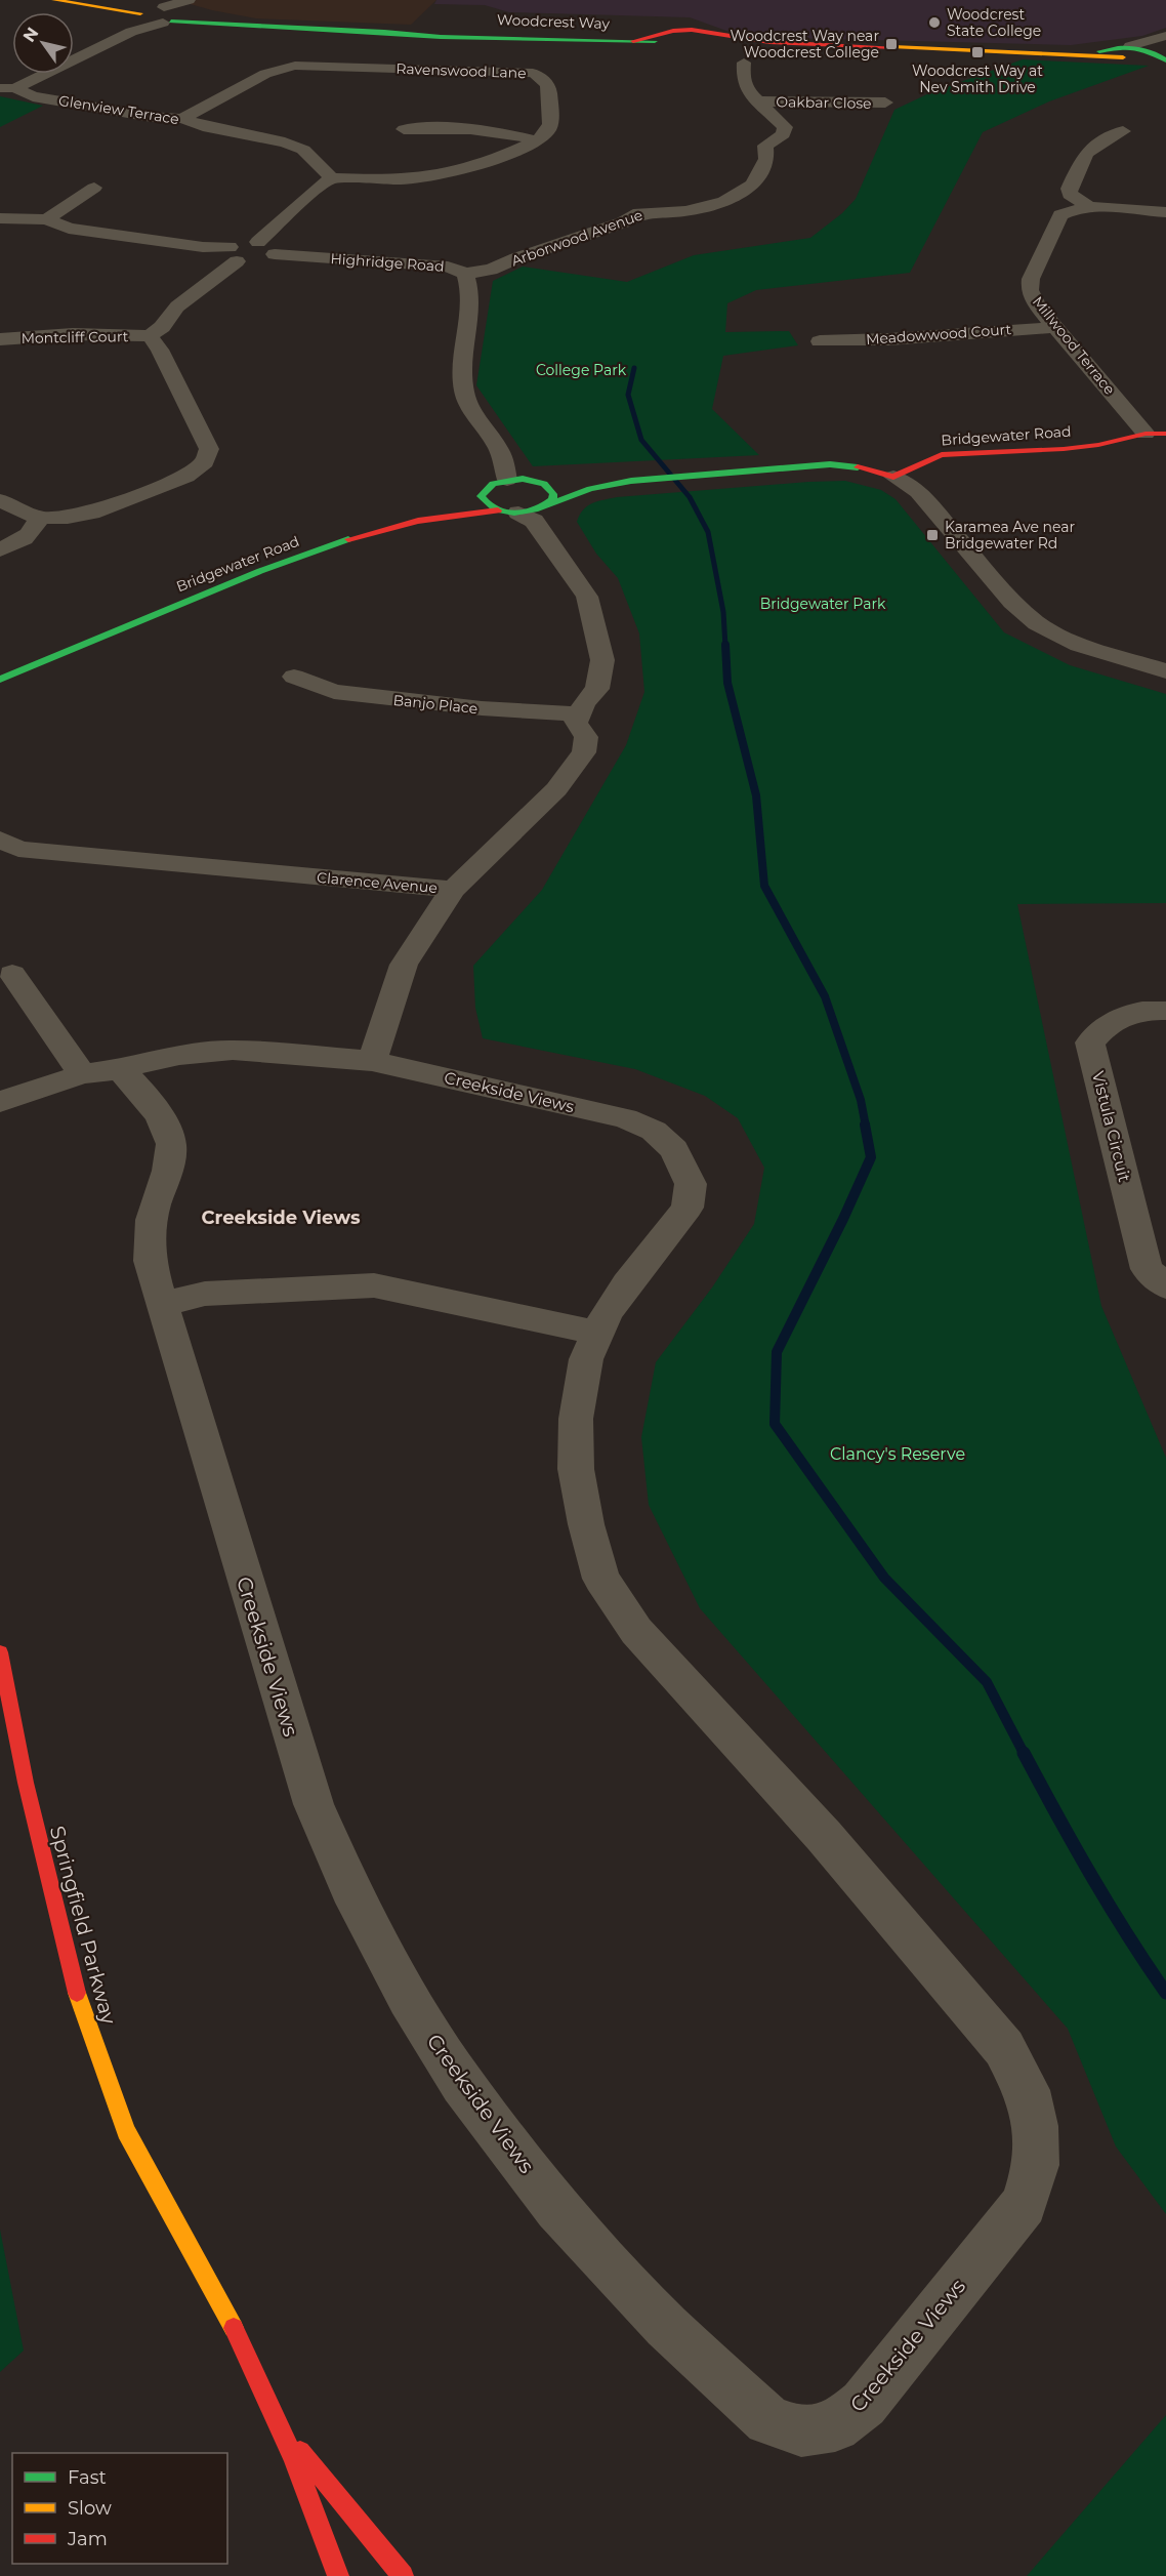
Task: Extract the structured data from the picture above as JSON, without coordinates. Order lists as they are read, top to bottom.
{
  "streets": {
    "street": [
      "Woodcrest Way",
      "Ravenswood Lane",
      "Oakbar Close",
      "Glenview Terrace",
      "Arborwood Avenue",
      "Highridge Road",
      "Meadowwood Court",
      "Montcliff Court",
      "Millwood Terrace",
      "Bridgewater Road",
      "Banjo Place",
      "Clarence Avenue",
      "Creekside Views",
      "Vistula Circuit",
      "Springfield Parkway"
    ]
  },
  "crossings": [
    ["Ravenswood Lane", "Glenview Terrace"],
    ["Oakbar Close", "Arborwood Avenue"],
    ["Arborwood Avenue", "Highridge Road"],
    ["Highridge Road", "Bridgewater Road"],
    ["Meadowwood Court", "Millwood Terrace"],
    ["Millwood Terrace", "Bridgewater Road"],
    ["Banjo Place", "Clarence Avenue"]
  ],
  "districts": ["Creekside Views"],
  "parks": ["College Park", "Bridgewater Park", "Clancy's Reserve"],
  "places": {
    "other": ["Woodcrest State College"],
    "transit": ["Woodcrest Way near Woodcrest College", "Woodcrest Way at Nev Smith Drive", "Karamea Ave near Bridgewater Rd"]
  },
  "legend": ["Fast", "Slow", "Jam"],
  "north": "top left"
}
